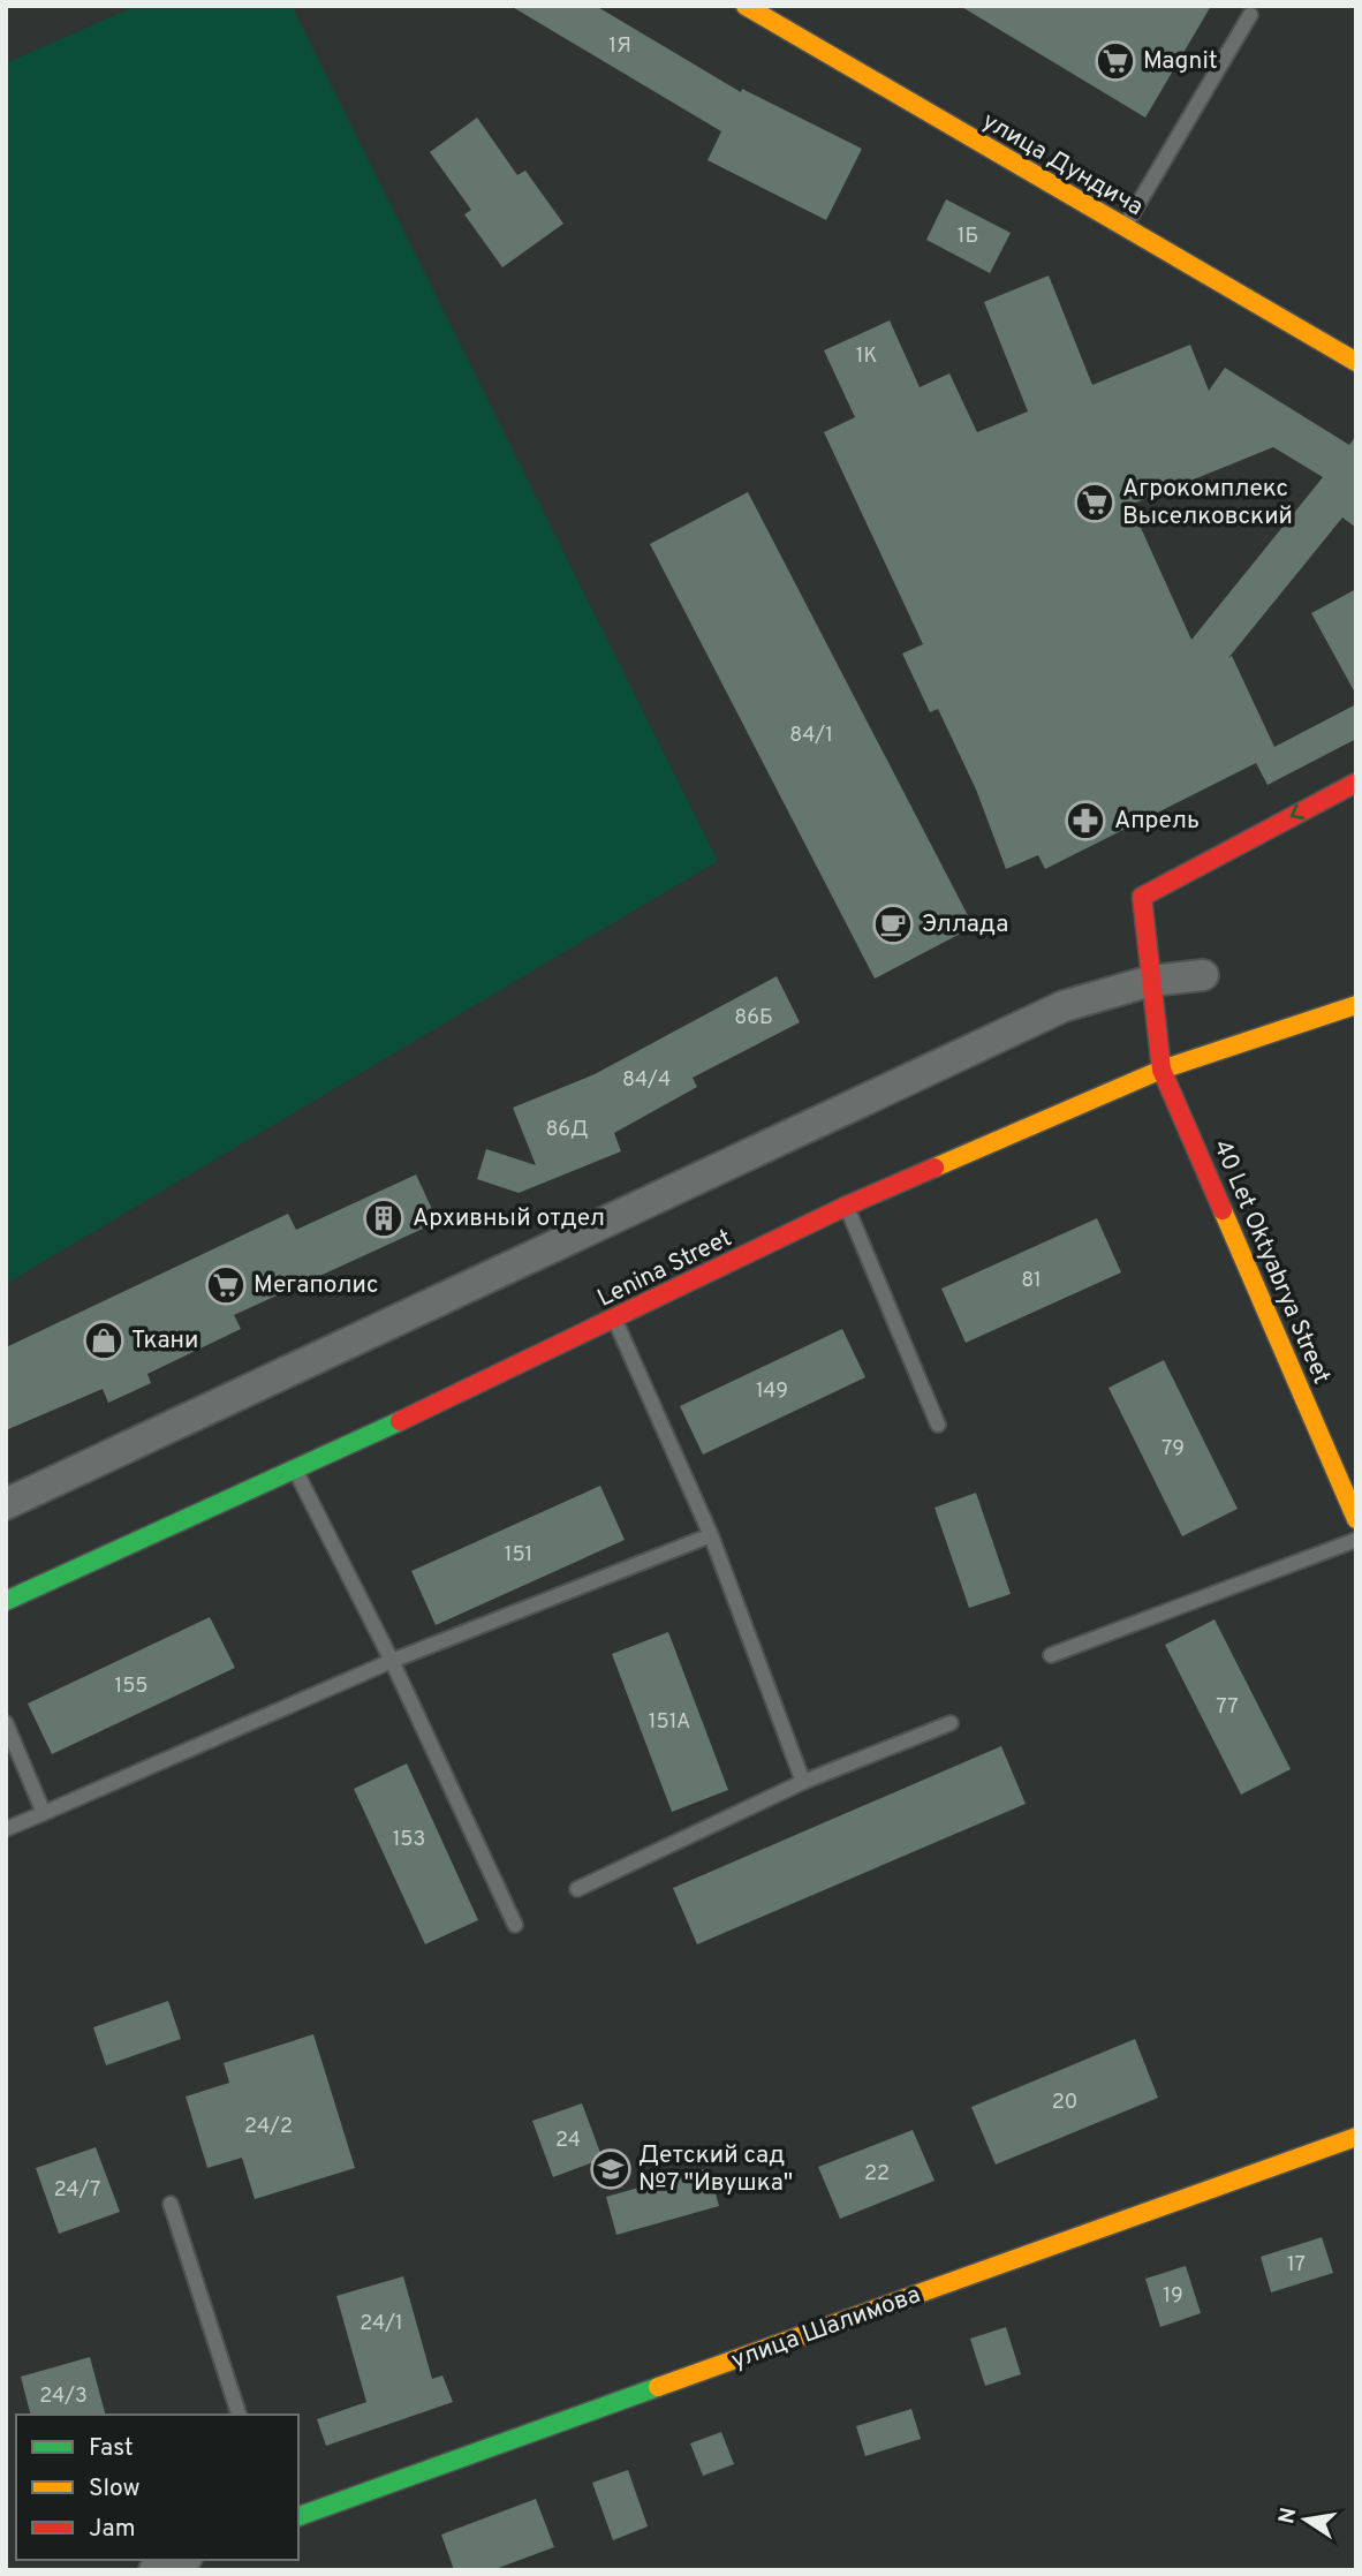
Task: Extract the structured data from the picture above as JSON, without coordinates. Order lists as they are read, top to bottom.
{
  "streets": {
    "street": [
      "улица Дундича",
      "40 Let Oktyabrya Street",
      "Lenina Street",
      "улица Шалимова"
    ]
  },
  "crossings": [
    ["40 Let Oktyabrya Street", "Lenina Street"]
  ],
  "places": {
    "supermarket": ["Magnit", "Агрокомплекс Выселковский", "Мегаполис"],
    "pharmacy": ["Апрель"],
    "cafe": ["Эллада"],
    "building": ["Архивный отдел"],
    "shop": ["Ткани"],
    "school or university": ["Детский сад №7 \"Ивушка\""]
  },
  "house_numbers": [
    "1Я",
    "1Б",
    "1К",
    "84/1",
    "86Б",
    "84/4",
    "86Д",
    "81",
    "149",
    "79",
    "151",
    "155",
    "77",
    "151А",
    "153",
    "20",
    "24/2",
    "24",
    "22",
    "24/7",
    "17",
    "19",
    "24/1",
    "24/3"
  ],
  "legend": ["Fast", "Slow", "Jam"],
  "north": "left"
}
